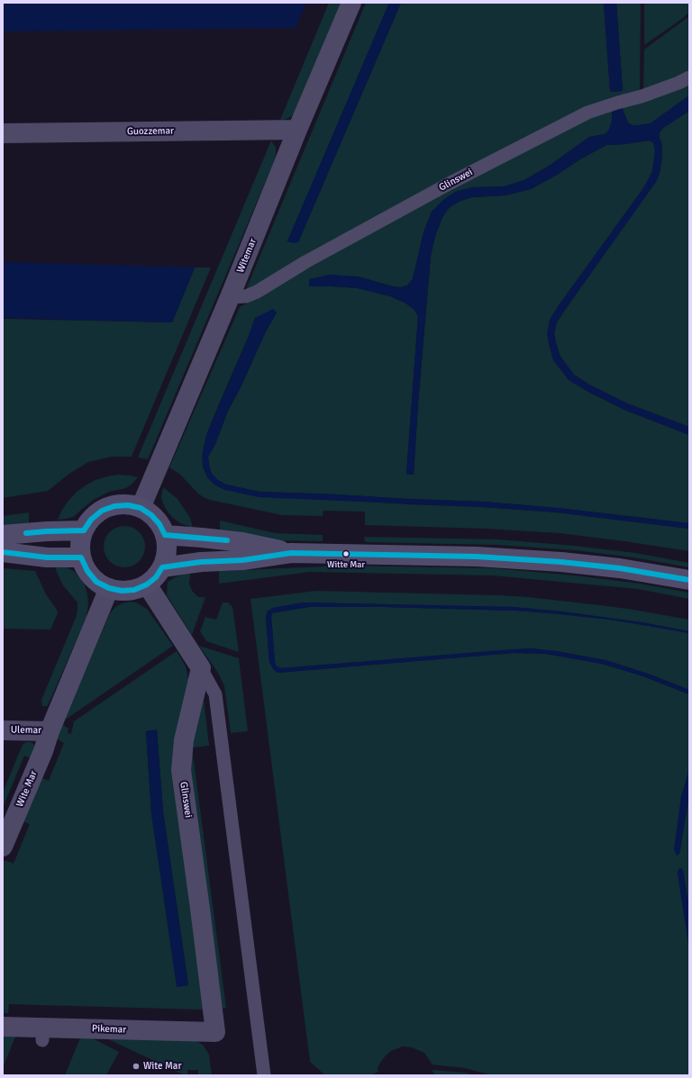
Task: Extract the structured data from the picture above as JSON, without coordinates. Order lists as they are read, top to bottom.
{
  "streets": {
    "street": [
      "Guozzemar",
      "Glinswei",
      "Witemar",
      "Ulemar",
      "Wite Mar",
      "Pikemar"
    ]
  },
  "crossings": [
    ["Guozzemar", "Witemar"],
    ["Glinswei", "Witemar"],
    ["Glinswei", "Pikemar"],
    ["Witemar", "Wite Mar"],
    ["Ulemar", "Wite Mar"]
  ],
  "places": ["Witte Mar", "Wite Mar"]
}
